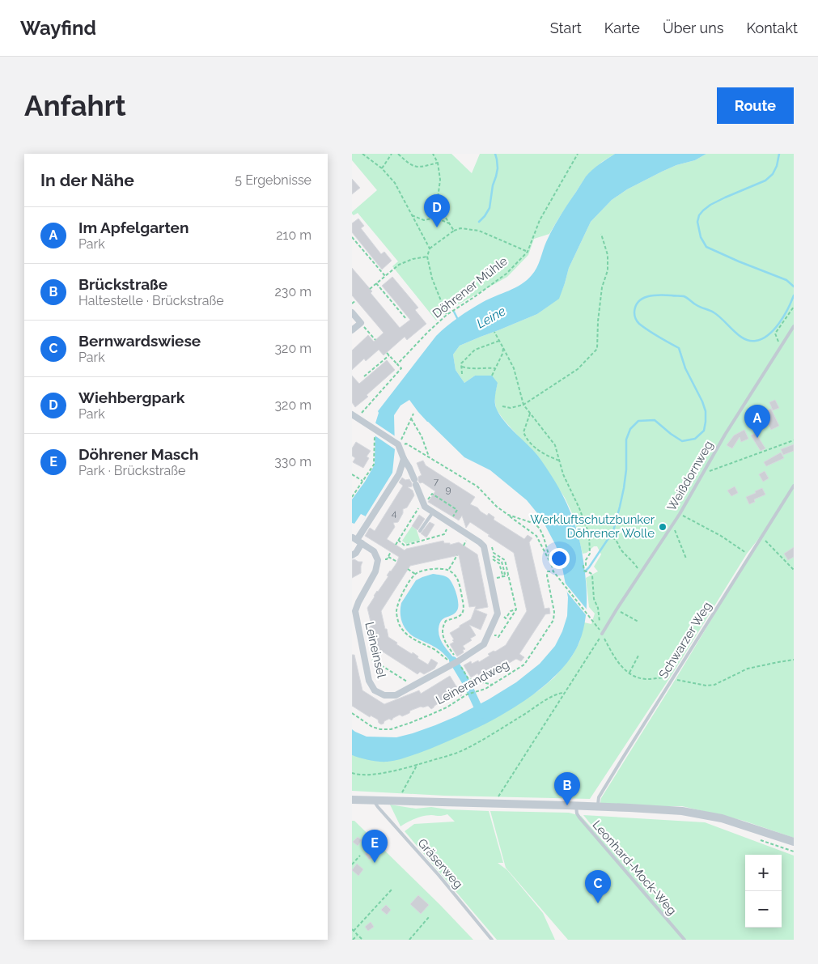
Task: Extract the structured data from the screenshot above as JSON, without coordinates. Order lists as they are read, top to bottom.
{
  "streets": {
    "street": ["Leineinsel"],
    "lane": [
      "Weißdornweg",
      "Schwarzer Weg",
      "Gräserweg",
      "Leonhard-Mock-Weg"
    ],
    "path": ["Döhrener Mühle", "Leinerandweg"]
  },
  "water": ["Leine"],
  "places": ["Werkluftschutzbunker Döhrener Wolle"],
  "house_numbers": ["7", "9", "4"],
  "page": {
    "header": "Wayfind",
    "nav": [
      "Start",
      "Karte",
      "Über uns",
      "Kontakt"
    ],
    "buttons": "Route",
    "title": "Anfahrt",
    "heading": ["In der Nähe", "5 Ergebnisse"],
    "pins": [
      "D",
      "A",
      "B",
      "E",
      "C"
    ],
    "list": [
      {
        "mark": "A",
        "name": "Im Apfelgarten",
        "note": "Park",
        "value": "210 m"
      },
      {
        "mark": "B",
        "name": "Brückstraße",
        "note": "Haltestelle · Brückstraße",
        "value": "230 m"
      },
      {
        "mark": "C",
        "name": "Bernwardswiese",
        "note": "Park",
        "value": "320 m"
      },
      {
        "mark": "D",
        "name": "Wiehbergpark",
        "note": "Park",
        "value": "320 m"
      },
      {
        "mark": "E",
        "name": "Döhrener Masch",
        "note": "Park · Brückstraße",
        "value": "330 m"
      }
    ],
    "map_buttons": ["+", "−"]
  }
}
